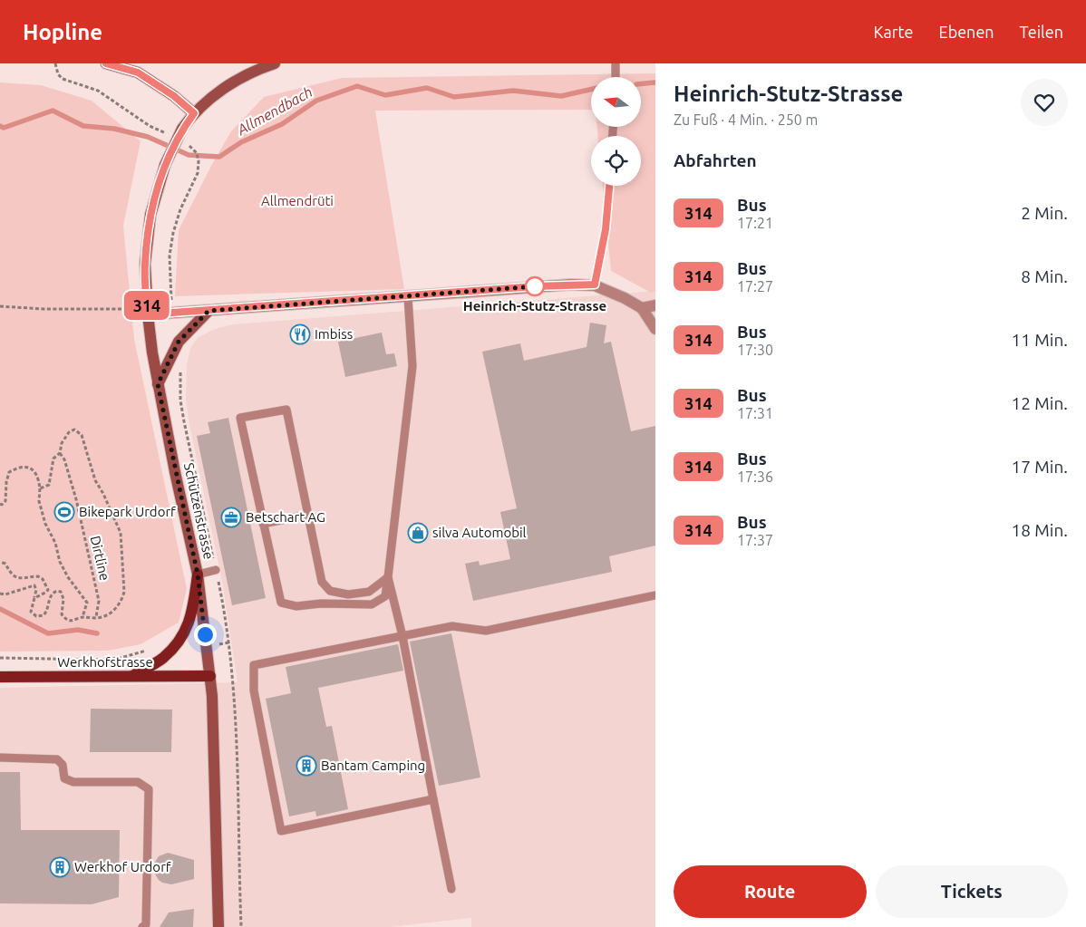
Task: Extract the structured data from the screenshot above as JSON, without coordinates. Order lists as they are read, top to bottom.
{
  "streets": {
    "main road": ["Schützenstrasse", "Werkhofstrasse"],
    "path": ["Dirtline"]
  },
  "crossings": [
    ["Schützenstrasse", "Werkhofstrasse"]
  ],
  "water": ["Allmendbach"],
  "parks": ["Allmendrüti"],
  "places": {
    "other": ["Heinrich-Stutz-Strasse"],
    "restaurant": ["Imbiss"],
    "sports": ["Bikepark Urdorf"],
    "office": ["Betschart AG"],
    "shop": ["silva Automobil"],
    "building": ["Bantam Camping", "Werkhof Urdorf"]
  },
  "lines": ["bus line 314"],
  "north": "left",
  "page": {
    "header": "Hopline",
    "nav": ["Karte", "Ebenen", "Teilen"],
    "on_map": "314",
    "heading": [
      ["Heinrich-Stutz-Strasse", "Zu Fuß · 4 Min. · 250 m"],
      "Abfahrten"
    ],
    "list": [
      {
        "mark": "314",
        "name": "Bus",
        "note": "17:21",
        "value": "2 Min."
      },
      {
        "mark": "314",
        "name": "Bus",
        "note": "17:27",
        "value": "8 Min."
      },
      {
        "mark": "314",
        "name": "Bus",
        "note": "17:30",
        "value": "11 Min."
      },
      {
        "mark": "314",
        "name": "Bus",
        "note": "17:31",
        "value": "12 Min."
      },
      {
        "mark": "314",
        "name": "Bus",
        "note": "17:36",
        "value": "17 Min."
      },
      {
        "mark": "314",
        "name": "Bus",
        "note": "17:37",
        "value": "18 Min."
      }
    ],
    "buttons": ["Route", "Tickets"]
  }
}
